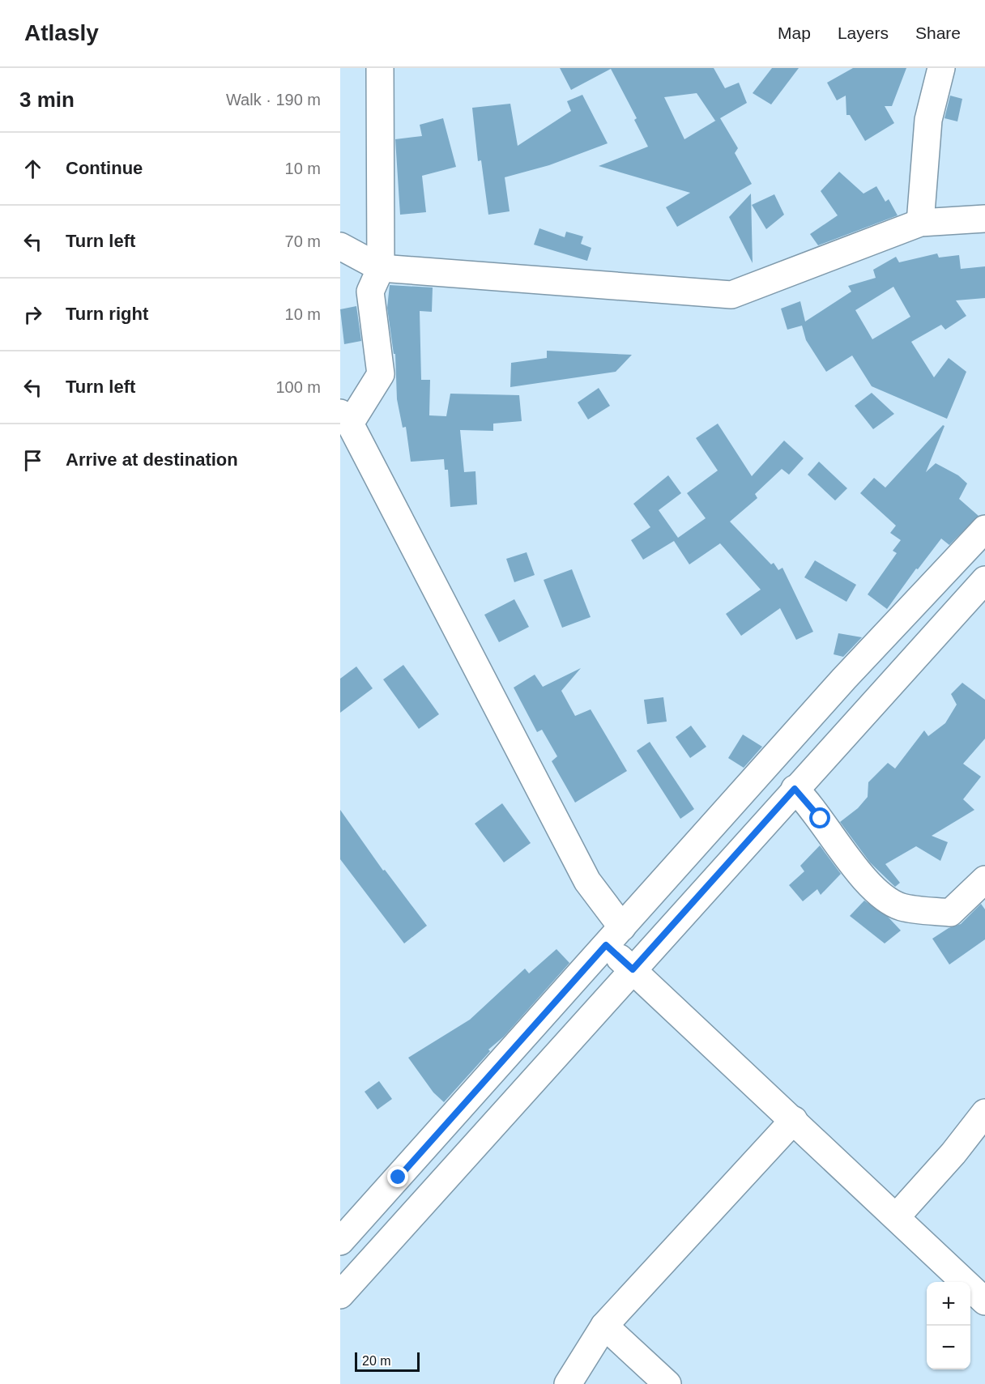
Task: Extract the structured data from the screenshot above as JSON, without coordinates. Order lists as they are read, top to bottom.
{
  "scale_bar": "20 m",
  "page": {
    "header": "Atlasly",
    "nav": ["Map", "Layers", "Share"],
    "heading": ["3 min", "Walk · 190 m"],
    "list": [
      ["Continue", "10 m"],
      ["Turn left", "70 m"],
      ["Turn right", "10 m"],
      ["Turn left", "100 m"],
      "Arrive at destination"
    ],
    "map_buttons": ["+", "−"],
    "scale": "20 m"
  }
}
